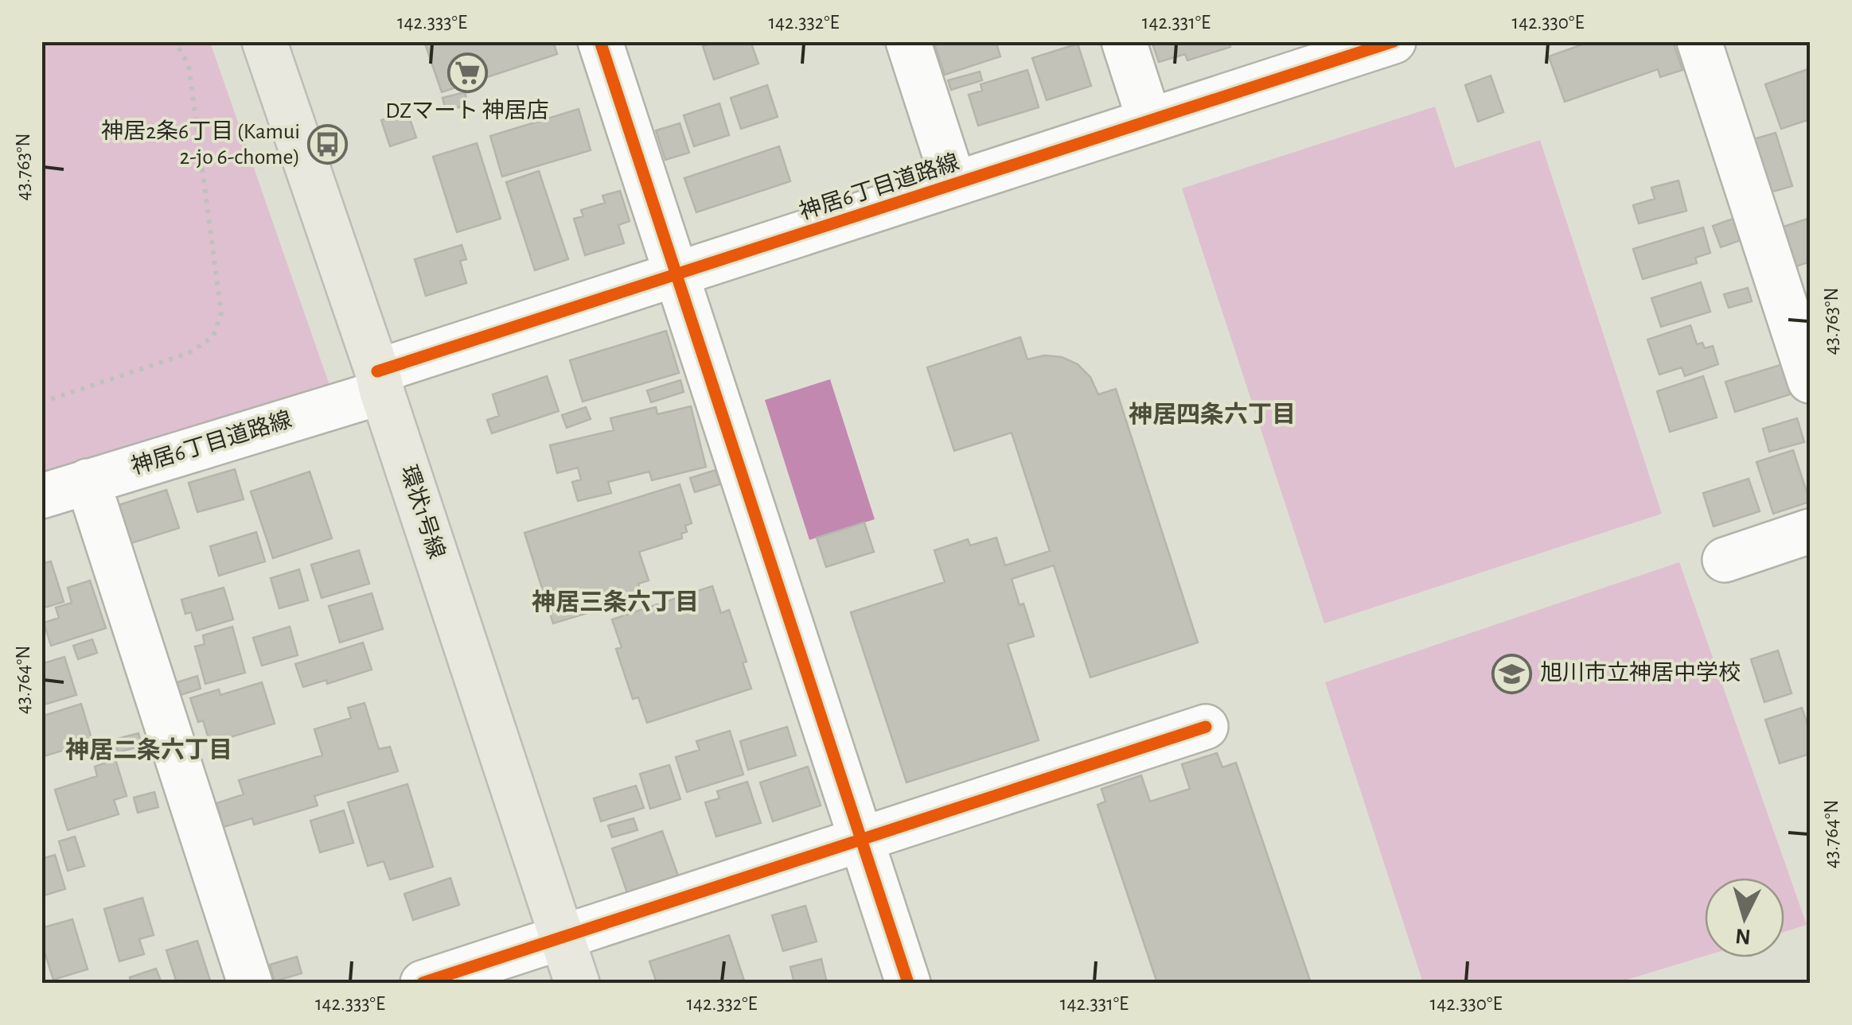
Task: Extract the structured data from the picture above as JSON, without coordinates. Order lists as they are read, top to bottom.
{
  "streets": {
    "main road": ["環状1号線"],
    "street": ["神居6丁目道路線"]
  },
  "crossings": [
    ["神居6丁目道路線", "環状1号線"]
  ],
  "districts": ["神居四条六丁目", "神居三条六丁目", "神居二条六丁目"],
  "places": {
    "supermarket": ["DZマート 神居店"],
    "bus stop": ["神居2条6丁目 (Kamui 2-jo 6-chome)"],
    "school or university": ["旭川市立神居中学校"]
  },
  "north": "bottom",
  "coordinates": [
    "142.333°E",
    "142.332°E",
    "142.331°E",
    "142.330°E",
    "43.763°N",
    "43.764°N"
  ]
}
